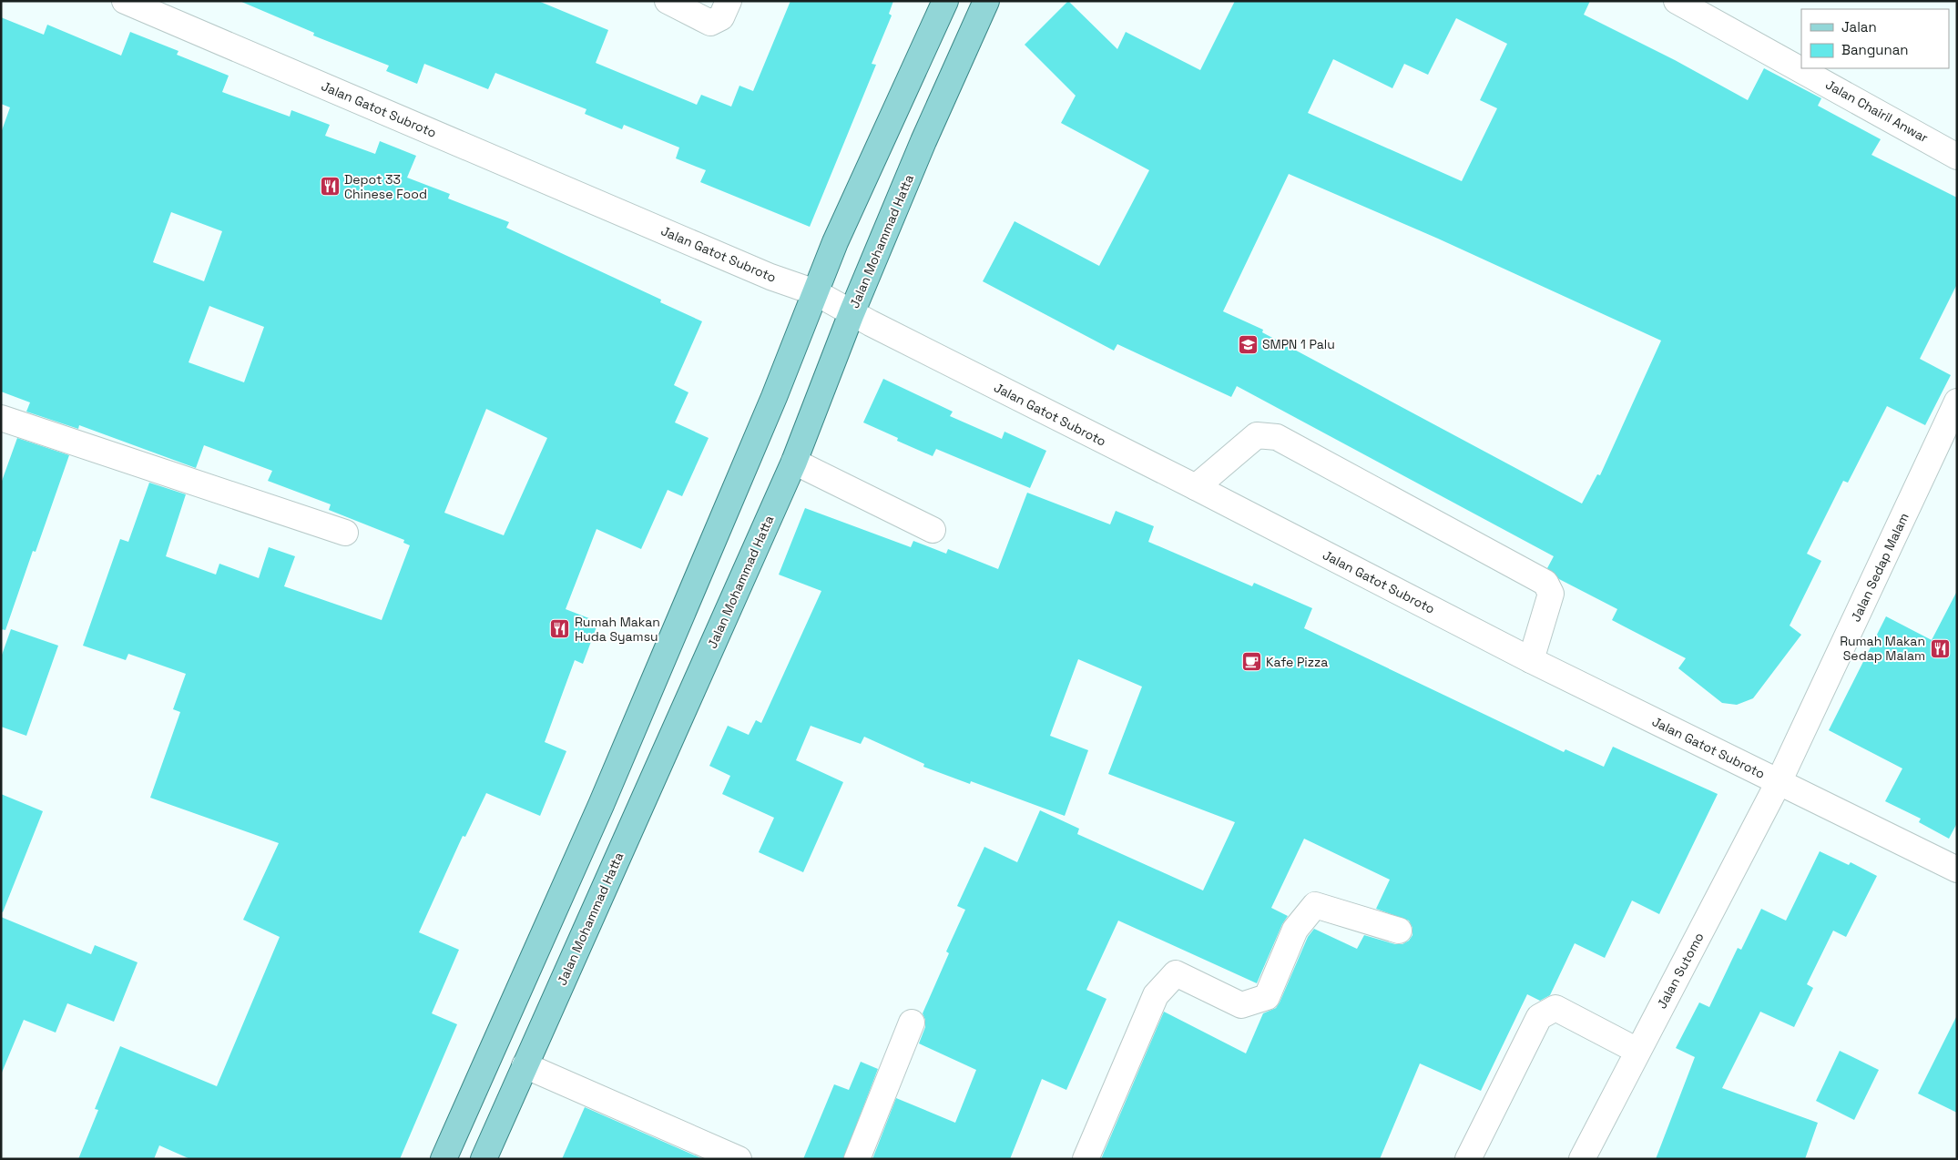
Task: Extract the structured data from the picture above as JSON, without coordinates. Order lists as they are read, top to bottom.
{
  "streets": {
    "main road": ["Jalan Mohammad Hatta"],
    "street": [
      "Jalan Gatot Subroto",
      "Jalan Chairil Anwar",
      "Jalan Sedap Malam",
      "Jalan Sutomo"
    ]
  },
  "crossings": [
    ["Jalan Gatot Subroto", "Jalan Mohammad Hatta"],
    ["Jalan Gatot Subroto", "Jalan Sedap Malam"],
    ["Jalan Gatot Subroto", "Jalan Sutomo"],
    ["Jalan Sedap Malam", "Jalan Sutomo"]
  ],
  "places": {
    "restaurant": ["Depot 33 Chinese Food", "Rumah Makan Huda Syamsu", "Rumah Makan Sedap Malam"],
    "school or university": ["SMPN 1 Palu"],
    "cafe": ["Kafe Pizza"]
  },
  "legend": ["Jalan", "Bangunan"]
}
